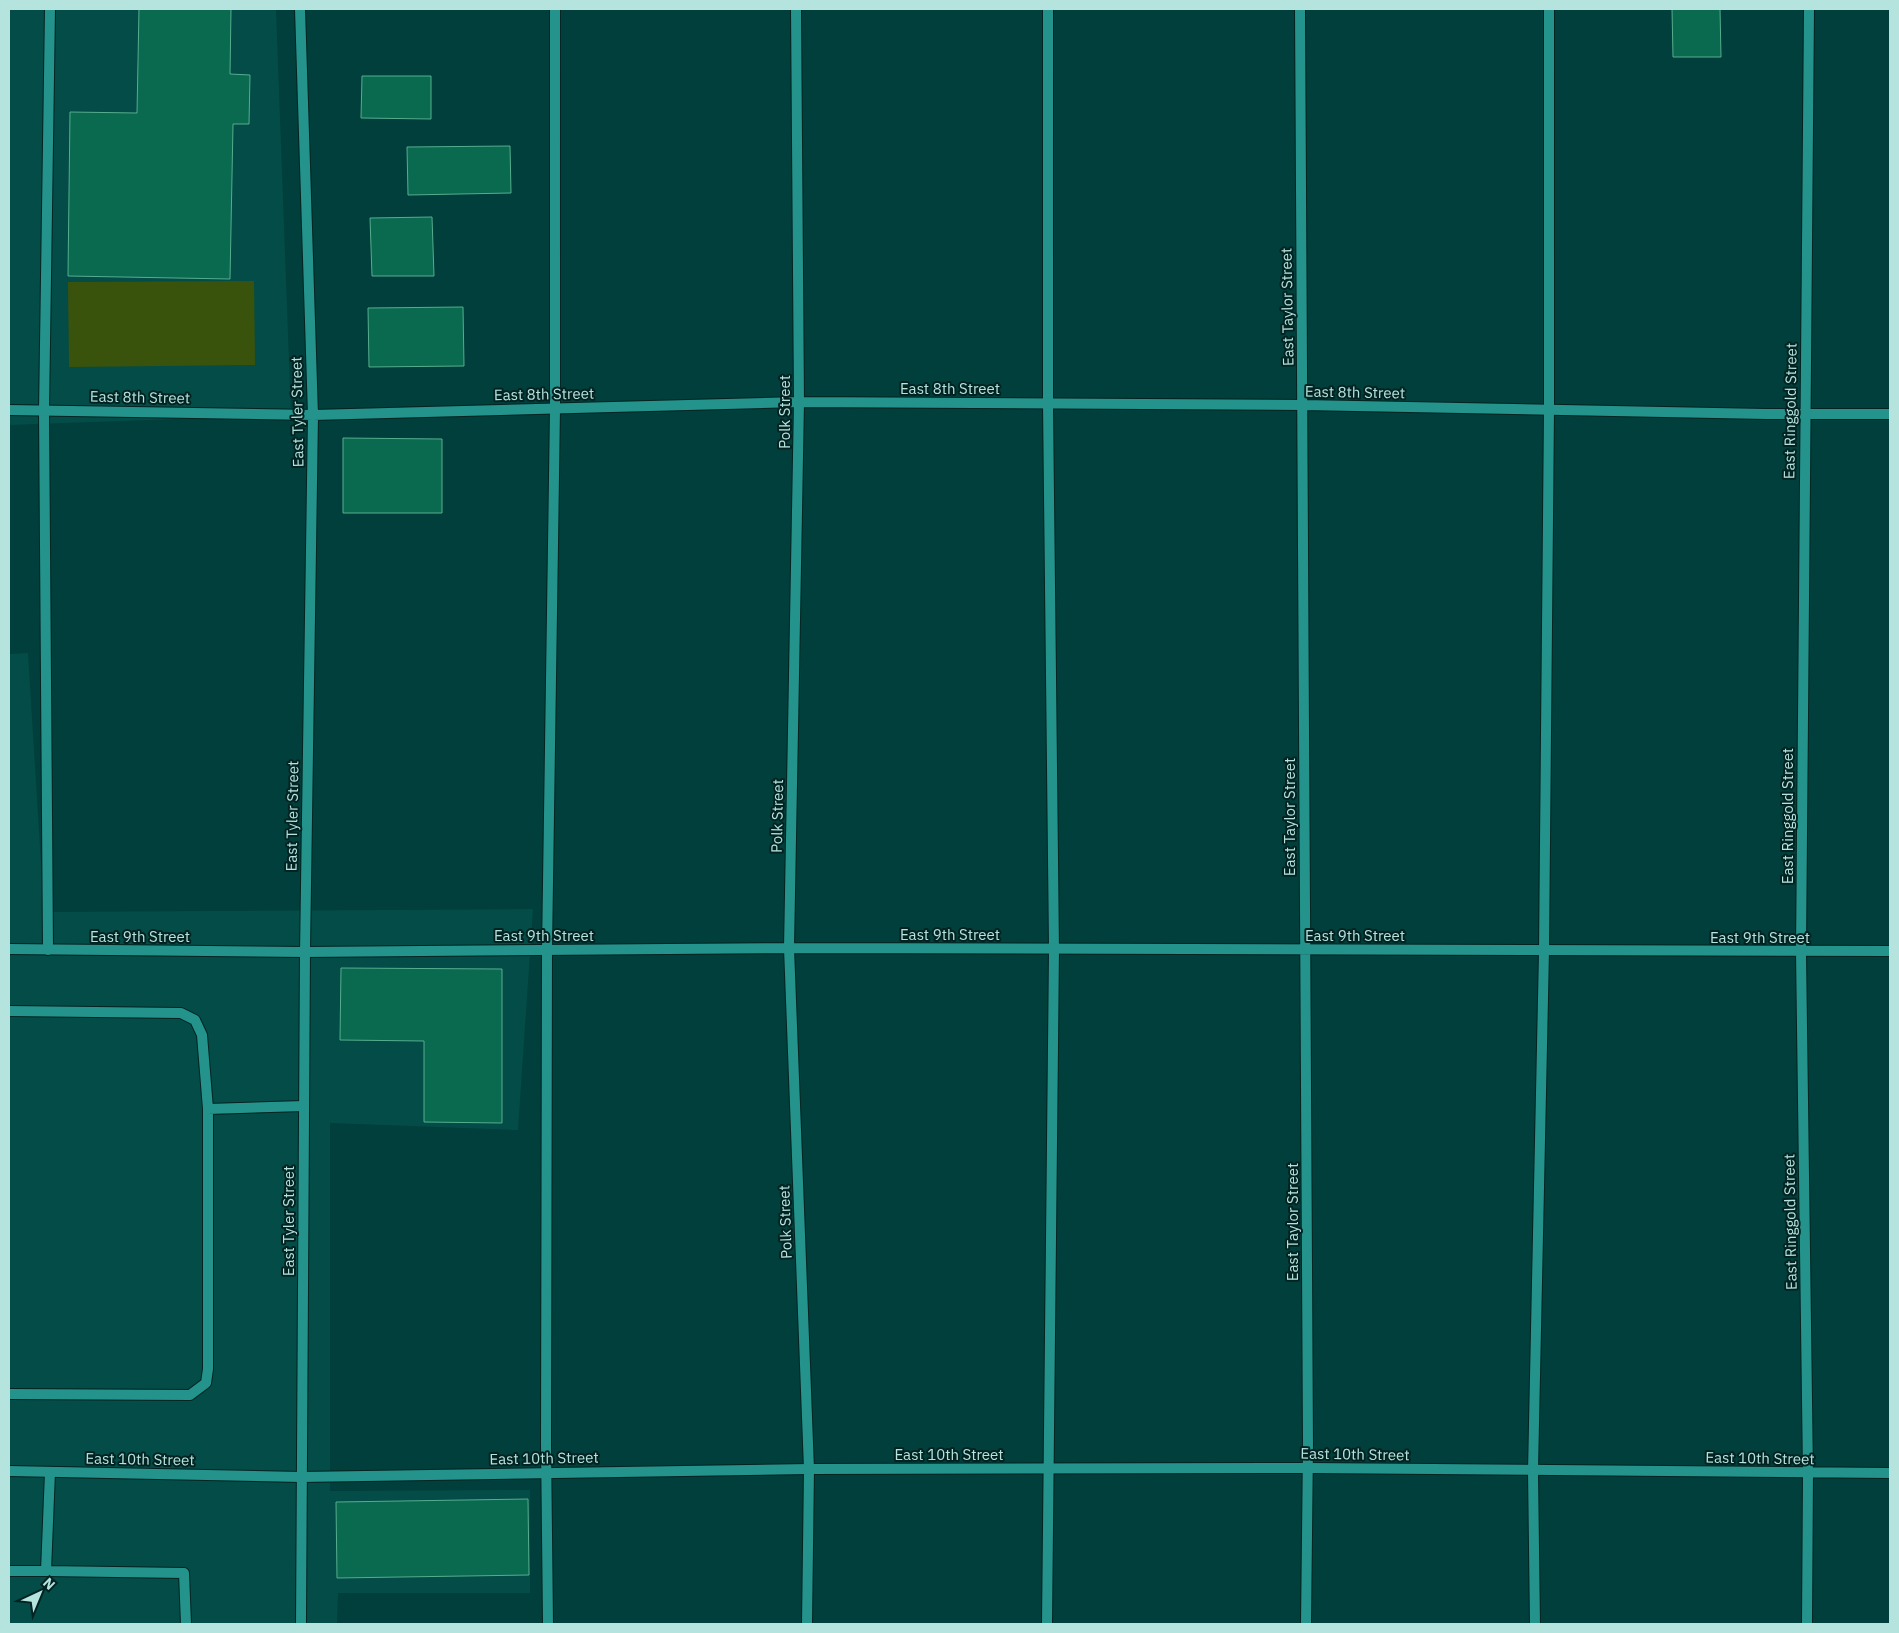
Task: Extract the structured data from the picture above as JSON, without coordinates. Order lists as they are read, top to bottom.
{
  "streets": {
    "street": [
      "East Taylor Street",
      "East 8th Street",
      "East Ringgold Street",
      "East Tyler Street",
      "Polk Street",
      "East 9th Street",
      "East 10th Street"
    ]
  },
  "crossings": [
    ["East Taylor Street", "East 8th Street"],
    ["East Taylor Street", "East 9th Street"],
    ["East Taylor Street", "East 10th Street"],
    ["East 8th Street", "East Ringgold Street"],
    ["East 8th Street", "East Tyler Street"],
    ["East 8th Street", "Polk Street"],
    ["East Ringgold Street", "East 9th Street"],
    ["East Ringgold Street", "East 10th Street"],
    ["East Tyler Street", "East 9th Street"],
    ["East Tyler Street", "East 10th Street"],
    ["Polk Street", "East 9th Street"],
    ["Polk Street", "East 10th Street"]
  ],
  "north": "top right"
}
